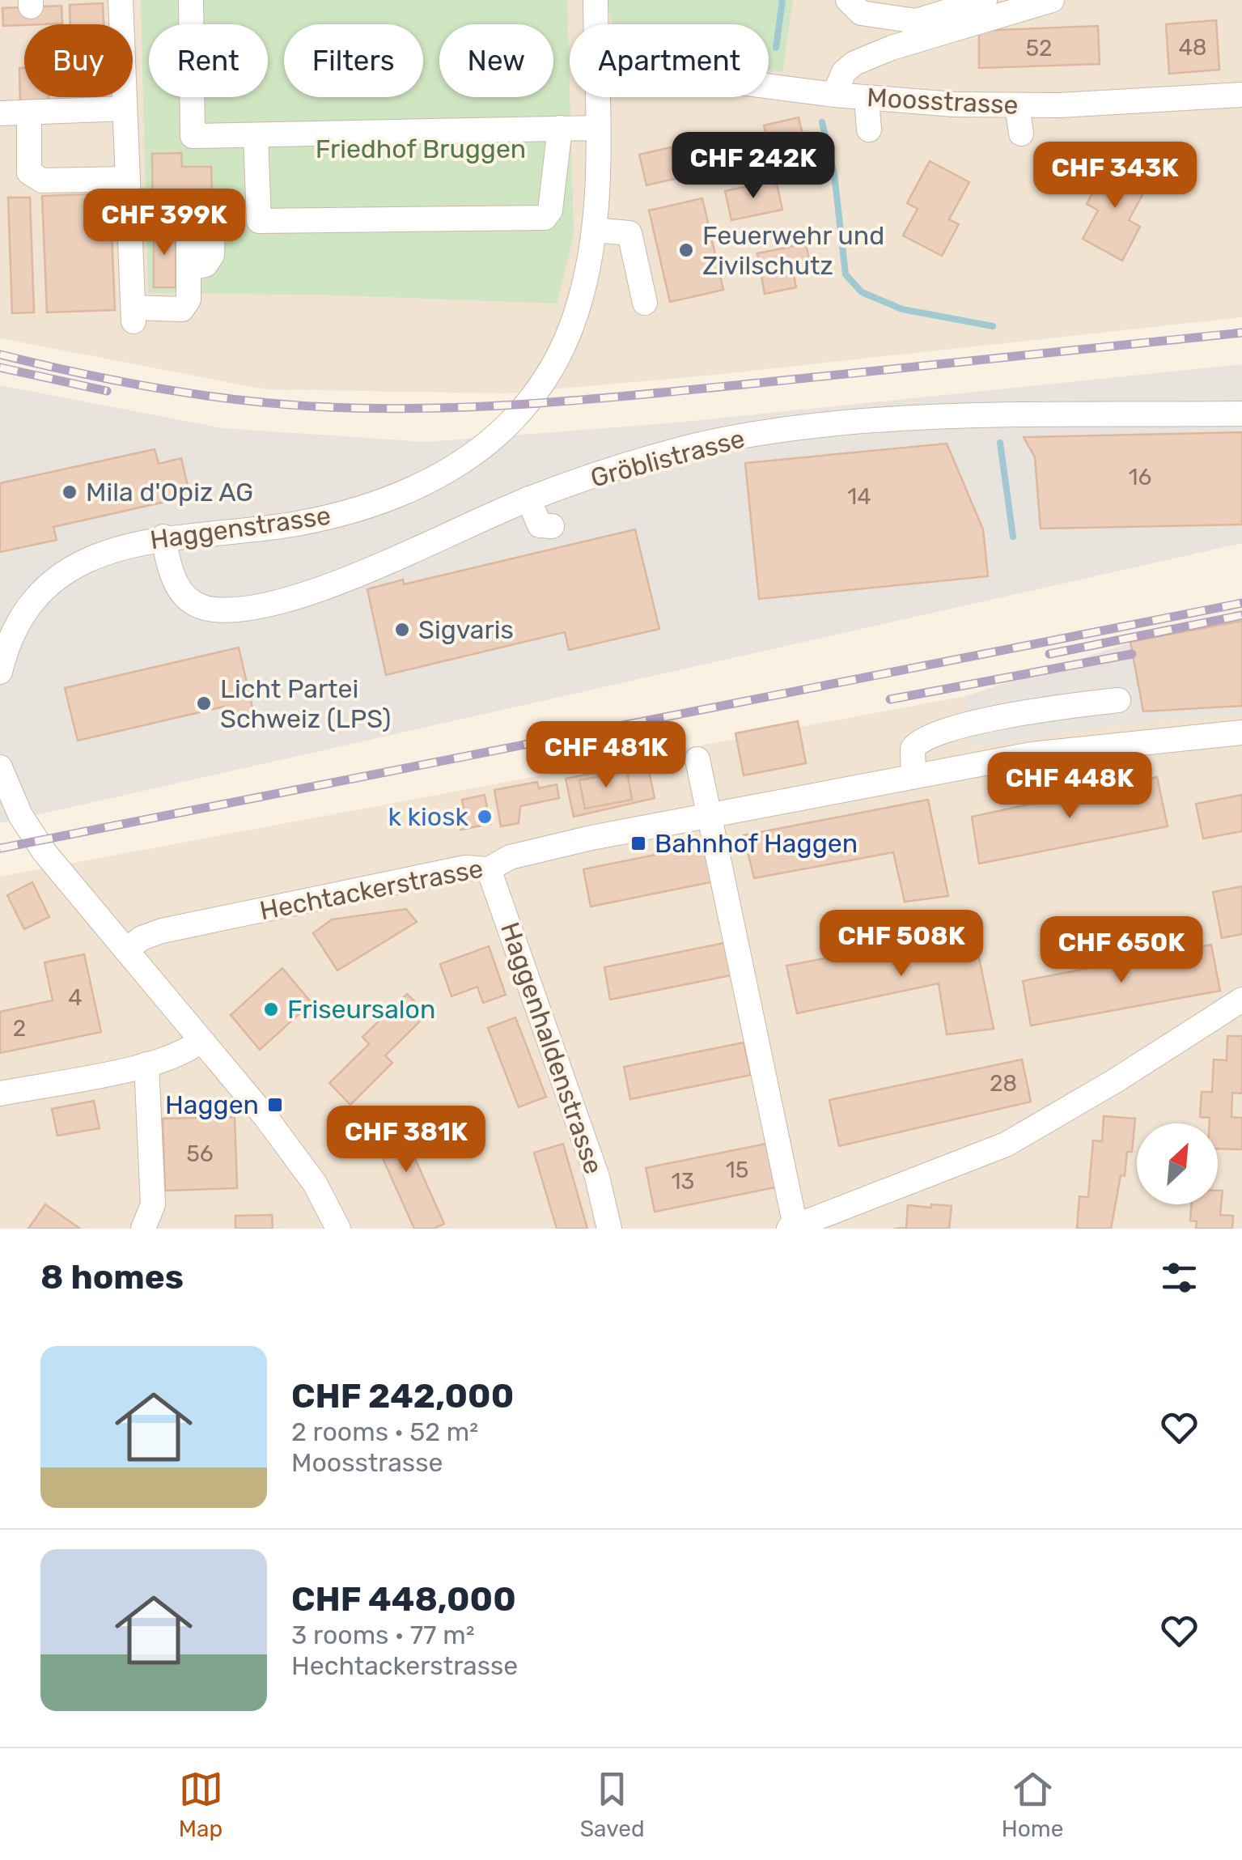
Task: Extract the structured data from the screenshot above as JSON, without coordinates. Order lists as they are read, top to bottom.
{
  "streets": {
    "street": [
      "Moosstrasse",
      "Gröblistrasse",
      "Haggenstrasse",
      "Hechtackerstrasse",
      "Haggenhaldenstrasse"
    ]
  },
  "crossings": [
    ["Gröblistrasse", "Haggenstrasse"],
    ["Hechtackerstrasse", "Haggenhaldenstrasse"]
  ],
  "parks": ["Friedhof Bruggen"],
  "places": {
    "other": [
      "Feuerwehr und Zivilschutz",
      "Mila d'Opiz AG",
      "Sigvaris",
      "Licht Partei Schweiz (LPS)",
      "k kiosk",
      "Friseursalon"
    ],
    "transit": ["Bahnhof Haggen", "Haggen"]
  },
  "house_numbers": [
    "48",
    "52",
    "16",
    "14",
    "4",
    "2",
    "28",
    "56",
    "15",
    "13"
  ],
  "north": "top right",
  "page": {
    "chip": [
      "Buy",
      "Rent",
      "Filters",
      "New",
      "Apartment"
    ],
    "price": [
      "CHF 242K",
      "CHF 343K",
      "CHF 399K",
      "CHF 481K",
      "CHF 448K",
      "CHF 508K",
      "CHF 650K",
      "CHF 381K"
    ],
    "heading": "8 homes",
    "list": [
      {
        "name": "CHF 242,000",
        "note": "2 rooms · 52 m² · Moosstrasse"
      },
      {
        "name": "CHF 448,000",
        "note": "3 rooms · 77 m² · Hechtackerstrasse"
      }
    ],
    "tabs": ["Map", "Saved", "Home"]
  }
}
